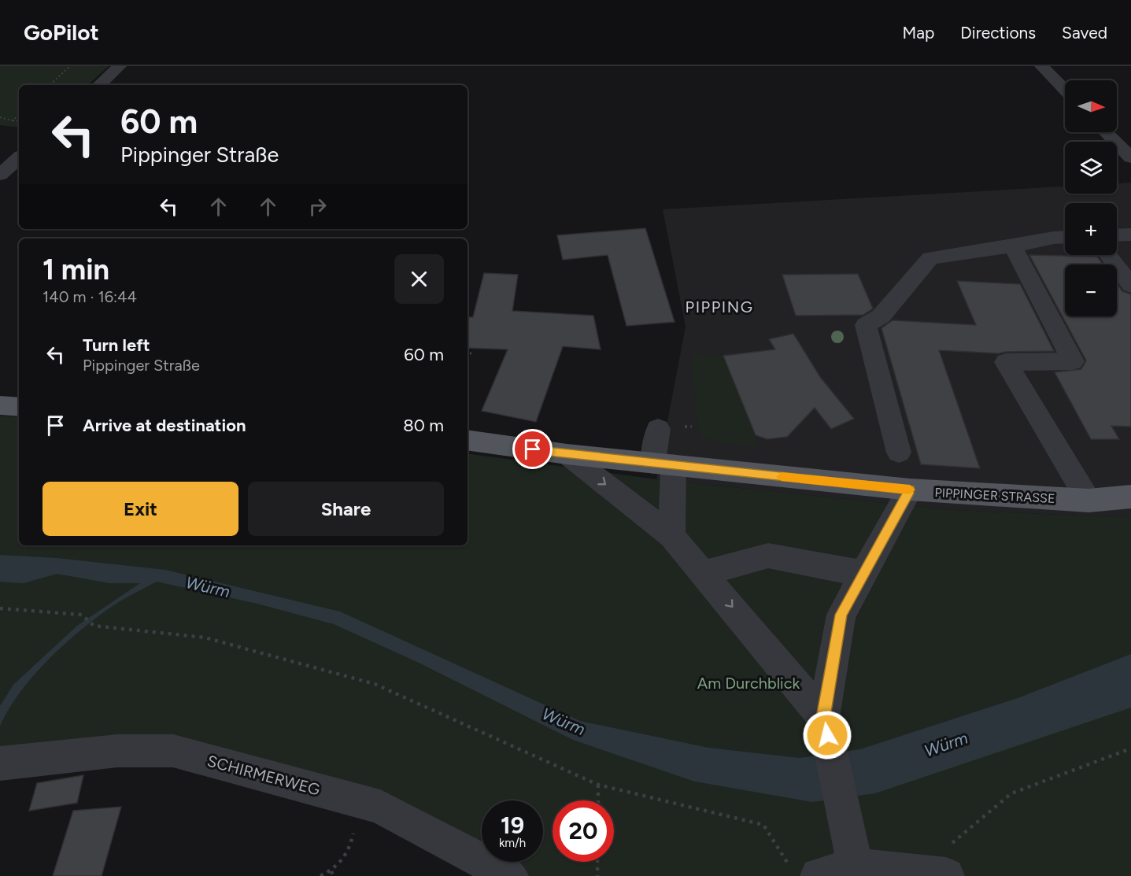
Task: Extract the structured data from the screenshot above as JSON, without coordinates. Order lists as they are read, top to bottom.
{
  "streets": {
    "main road": ["PIPPINGER STRASSE"],
    "street": ["SCHIRMERWEG"]
  },
  "districts": ["PIPPING"],
  "water": ["Würm"],
  "parks": ["Am Durchblick"],
  "north": "right",
  "page": {
    "header": "GoPilot",
    "nav": ["Map", "Directions", "Saved"],
    "map_buttons": ["+", "−"],
    "turn": ["60 m", "Pippinger Straße"],
    "heading": ["1 min", "140 m · 16:44"],
    "list": [
      {
        "name": "Turn left",
        "note": "Pippinger Straße",
        "value": "60 m"
      },
      {
        "name": "Arrive at destination",
        "value": "80 m"
      }
    ],
    "buttons": ["Exit", "Share"],
    "speed": "19 km/h",
    "limit": "20"
  }
}
